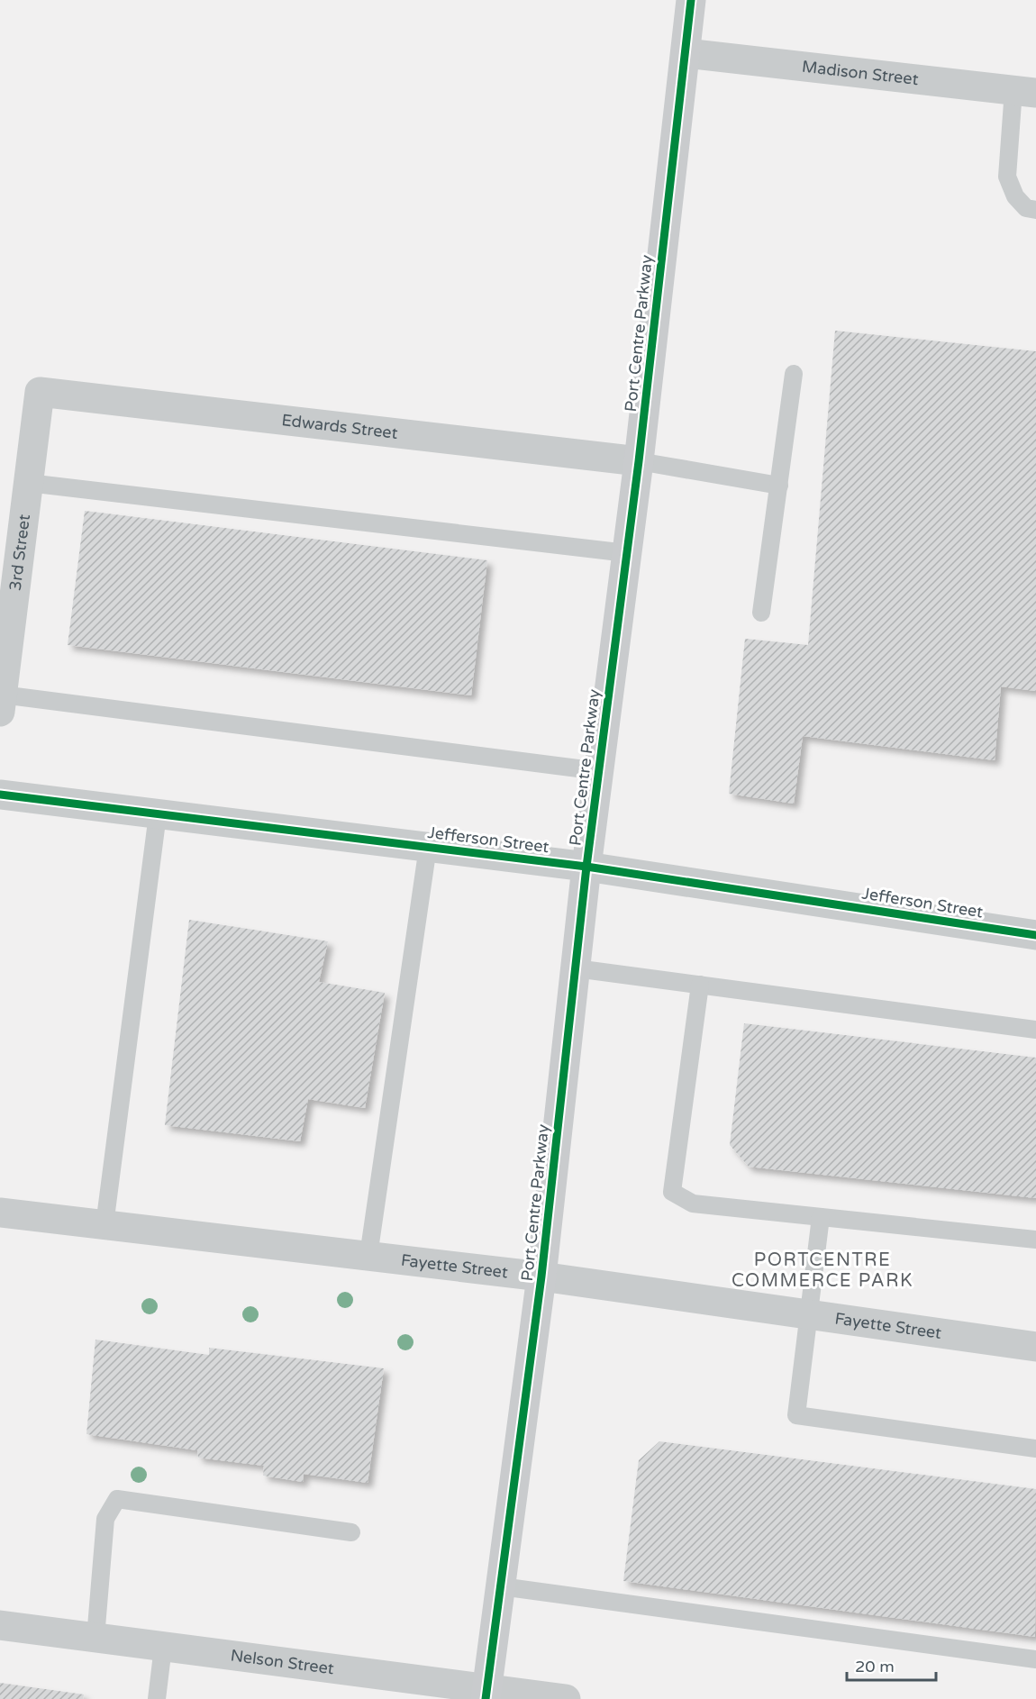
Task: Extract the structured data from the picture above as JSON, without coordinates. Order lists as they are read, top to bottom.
{
  "streets": {
    "main road": ["Port Centre Parkway"],
    "street": [
      "Madison Street",
      "Edwards Street",
      "3rd Street",
      "Jefferson Street",
      "Fayette Street",
      "Nelson Street"
    ]
  },
  "crossings": [
    ["Madison Street", "Port Centre Parkway"],
    ["Port Centre Parkway", "Edwards Street"],
    ["Port Centre Parkway", "Jefferson Street"],
    ["Port Centre Parkway", "Fayette Street"],
    ["Port Centre Parkway", "Nelson Street"],
    ["Edwards Street", "3rd Street"]
  ],
  "districts": ["PORTCENTRE COMMERCE PARK"],
  "scale_bar": "20 m"
}
